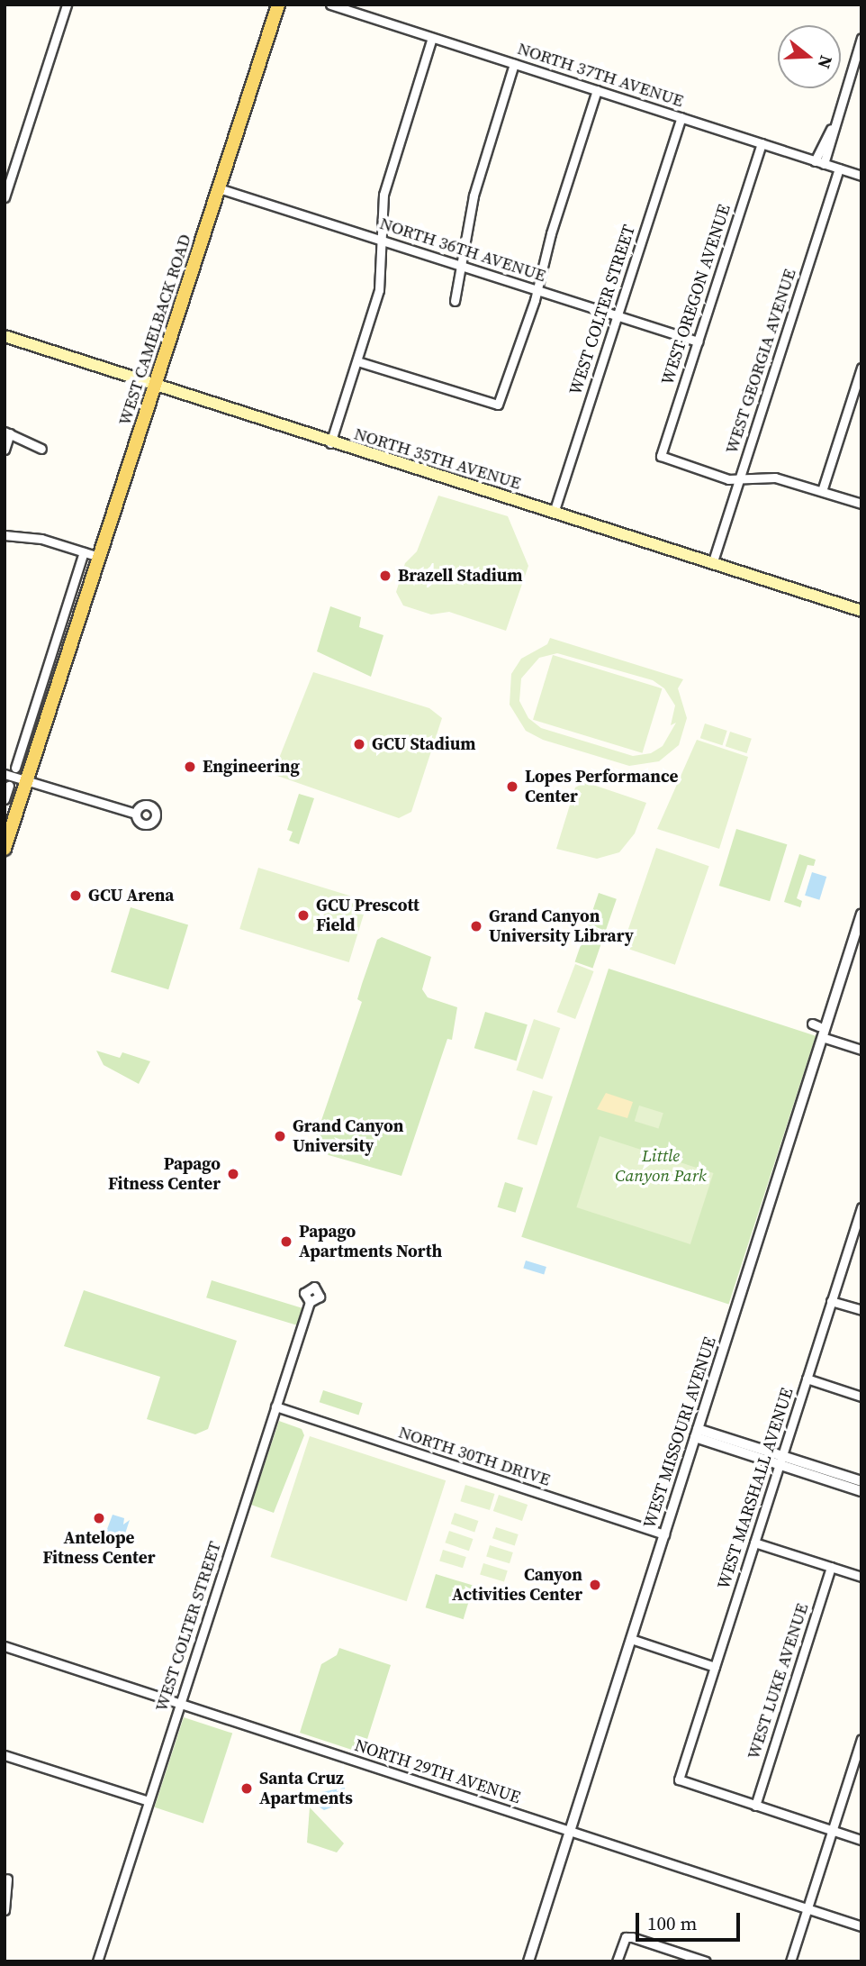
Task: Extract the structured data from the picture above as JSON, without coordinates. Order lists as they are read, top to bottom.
{
  "streets": {
    "main road": ["WEST CAMELBACK ROAD", "NORTH 35TH AVENUE"],
    "street": [
      "NORTH 37TH AVENUE",
      "NORTH 36TH AVENUE",
      "WEST OREGON AVENUE",
      "WEST COLTER STREET",
      "WEST GEORGIA AVENUE",
      "WEST MISSOURI AVENUE",
      "NORTH 30TH DRIVE",
      "WEST MARSHALL AVENUE",
      "WEST LUKE AVENUE",
      "NORTH 29TH AVENUE"
    ]
  },
  "crossings": [
    ["NORTH 37TH AVENUE", "WEST OREGON AVENUE"],
    ["NORTH 37TH AVENUE", "WEST COLTER STREET"],
    ["NORTH 37TH AVENUE", "WEST GEORGIA AVENUE"],
    ["NORTH 36TH AVENUE", "WEST OREGON AVENUE"],
    ["NORTH 36TH AVENUE", "WEST COLTER STREET"],
    ["NORTH 36TH AVENUE", "WEST CAMELBACK ROAD"],
    ["WEST OREGON AVENUE", "WEST GEORGIA AVENUE"],
    ["WEST COLTER STREET", "NORTH 35TH AVENUE"],
    ["WEST COLTER STREET", "NORTH 30TH DRIVE"],
    ["WEST COLTER STREET", "NORTH 29TH AVENUE"],
    ["WEST CAMELBACK ROAD", "NORTH 35TH AVENUE"],
    ["WEST GEORGIA AVENUE", "NORTH 35TH AVENUE"],
    ["WEST MISSOURI AVENUE", "NORTH 30TH DRIVE"],
    ["WEST MISSOURI AVENUE", "NORTH 29TH AVENUE"],
    ["WEST MARSHALL AVENUE", "WEST LUKE AVENUE"]
  ],
  "parks": ["Little Canyon Park"],
  "places": [
    "Brazell Stadium",
    "GCU Stadium",
    "Engineering",
    "Lopes Performance Center",
    "GCU Arena",
    "GCU Prescott Field",
    "Grand Canyon University Library",
    "Grand Canyon University",
    "Papago Fitness Center",
    "Papago Apartments North",
    "Antelope Fitness Center",
    "Canyon Activities Center",
    "Santa Cruz Apartments"
  ],
  "scale_bar": "100 m",
  "north": "right"
}
